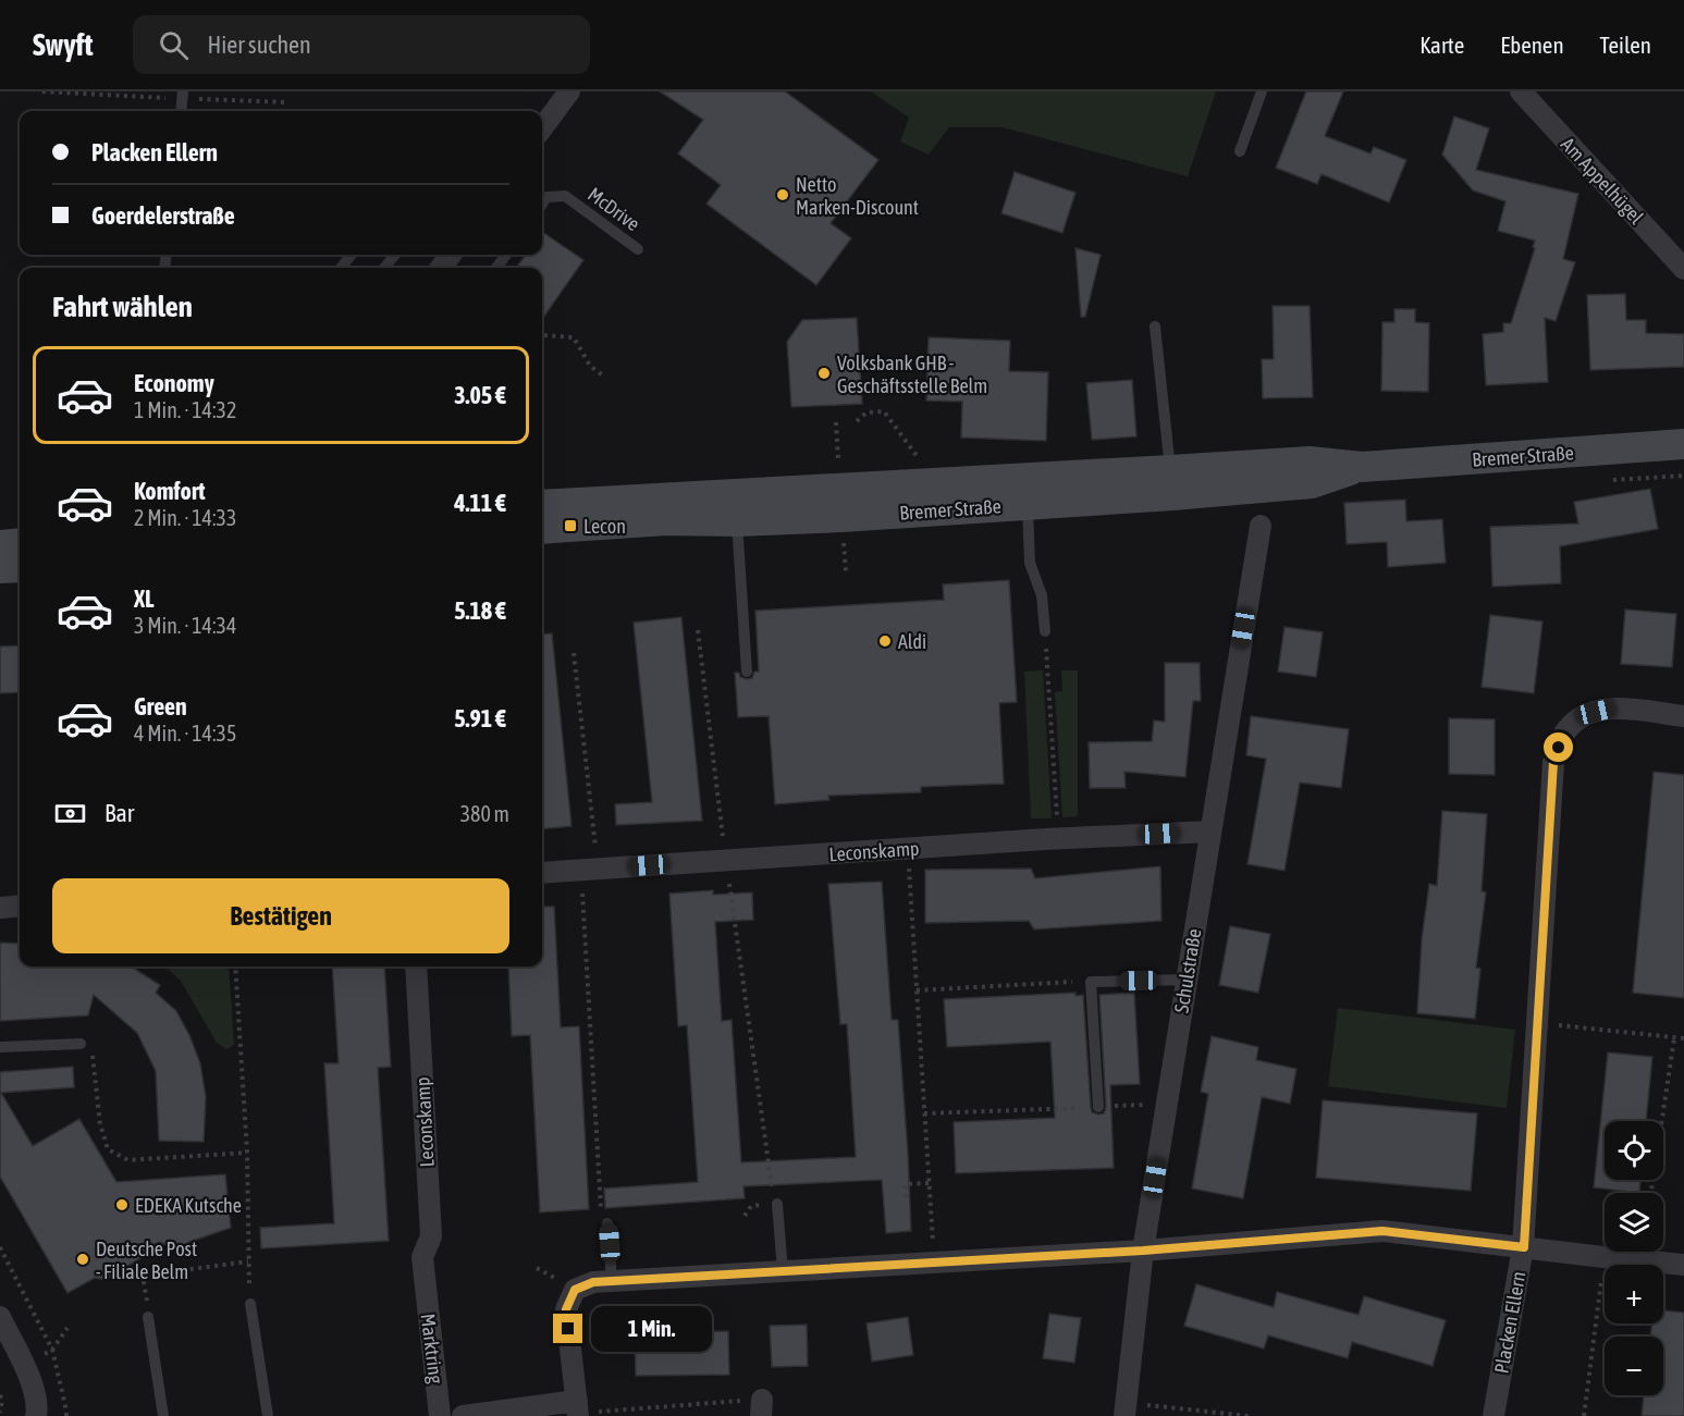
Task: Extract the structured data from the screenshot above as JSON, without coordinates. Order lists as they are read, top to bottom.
{
  "streets": {
    "street": [
      "Am Appelhügel",
      "Bremer Straße",
      "Leconskamp",
      "Schulstraße",
      "Placken Ellern",
      "Marktring"
    ],
    "lane": ["McDrive"]
  },
  "crossings": [
    ["Leconskamp", "Schulstraße"],
    ["Leconskamp", "Marktring"]
  ],
  "places": {
    "other": [
      "Netto Marken-Discount",
      "Volksbank GHB - Geschäftsstelle Belm",
      "Aldi",
      "EDEKA Kutsche",
      "Deutsche Post - Filiale Belm"
    ],
    "transit": ["Lecon"]
  },
  "page": {
    "header": "Swyft",
    "search": "Hier suchen",
    "nav": ["Karte", "Ebenen", "Teilen"],
    "banner": ["Placken Ellern", "Goerdelerstraße"],
    "heading": "Fahrt wählen",
    "list": [
      {
        "name": "Economy",
        "note": "1 Min. · 14:32",
        "value": "3.05 €"
      },
      {
        "name": "Komfort",
        "note": "2 Min. · 14:33",
        "value": "4.11 €"
      },
      {
        "name": "XL",
        "note": "3 Min. · 14:34",
        "value": "5.18 €"
      },
      {
        "name": "Green",
        "note": "4 Min. · 14:35",
        "value": "5.91 €"
      }
    ],
    "pay": ["Bar", "380 m"],
    "buttons": "Bestätigen",
    "map_buttons": ["+", "−"],
    "bubble": "1 Min."
  }
}
